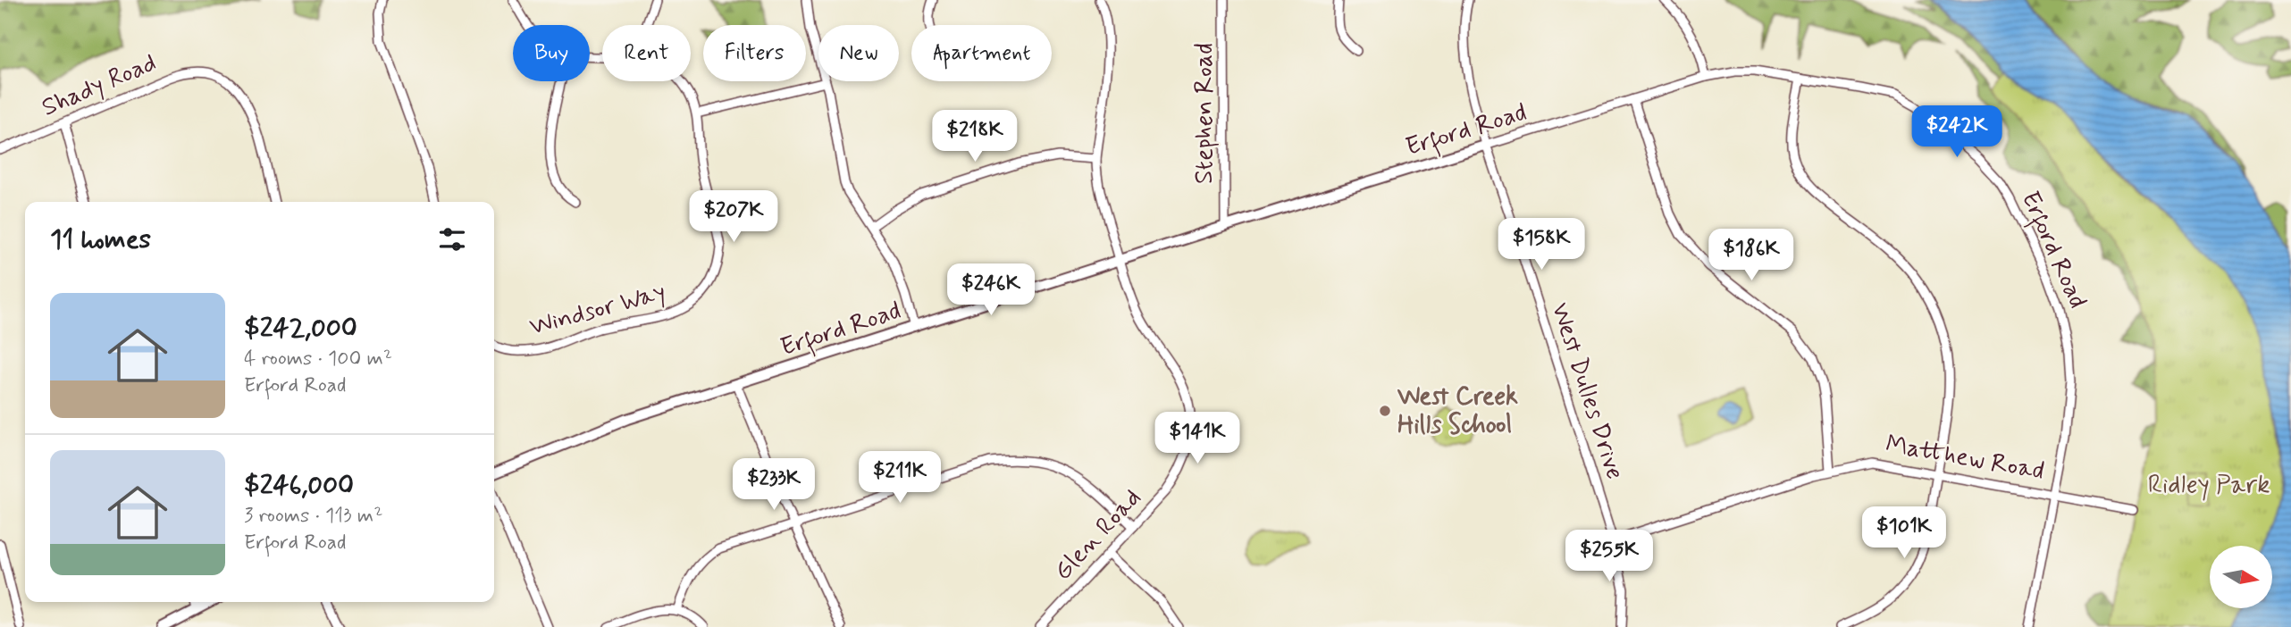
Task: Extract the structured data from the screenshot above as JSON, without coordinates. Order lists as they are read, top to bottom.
{
  "streets": {
    "street": [
      "Shady Road",
      "Stephen Road",
      "Erford Road",
      "Windsor Way",
      "West Dulles Drive",
      "Matthew Road",
      "Glen Road"
    ]
  },
  "crossings": [
    ["Stephen Road", "Erford Road"],
    ["Erford Road", "West Dulles Drive"],
    ["Erford Road", "Matthew Road"],
    ["Erford Road", "Glen Road"],
    ["West Dulles Drive", "Matthew Road"]
  ],
  "parks": ["Ridley Park"],
  "places": ["West Creek Hills School"],
  "north": "right",
  "page": {
    "chip": [
      "Buy",
      "Rent",
      "Filters",
      "New",
      "Apartment"
    ],
    "price": [
      "$242K",
      "$218K",
      "$207K",
      "$158K",
      "$186K",
      "$246K",
      "$141K",
      "$211K",
      "$233K",
      "$101K",
      "$255K"
    ],
    "heading": "11 homes",
    "list": [
      {
        "name": "$242,000",
        "note": "4 rooms · 100 m² · Erford Road"
      },
      {
        "name": "$246,000",
        "note": "3 rooms · 113 m² · Erford Road"
      }
    ]
  }
}
